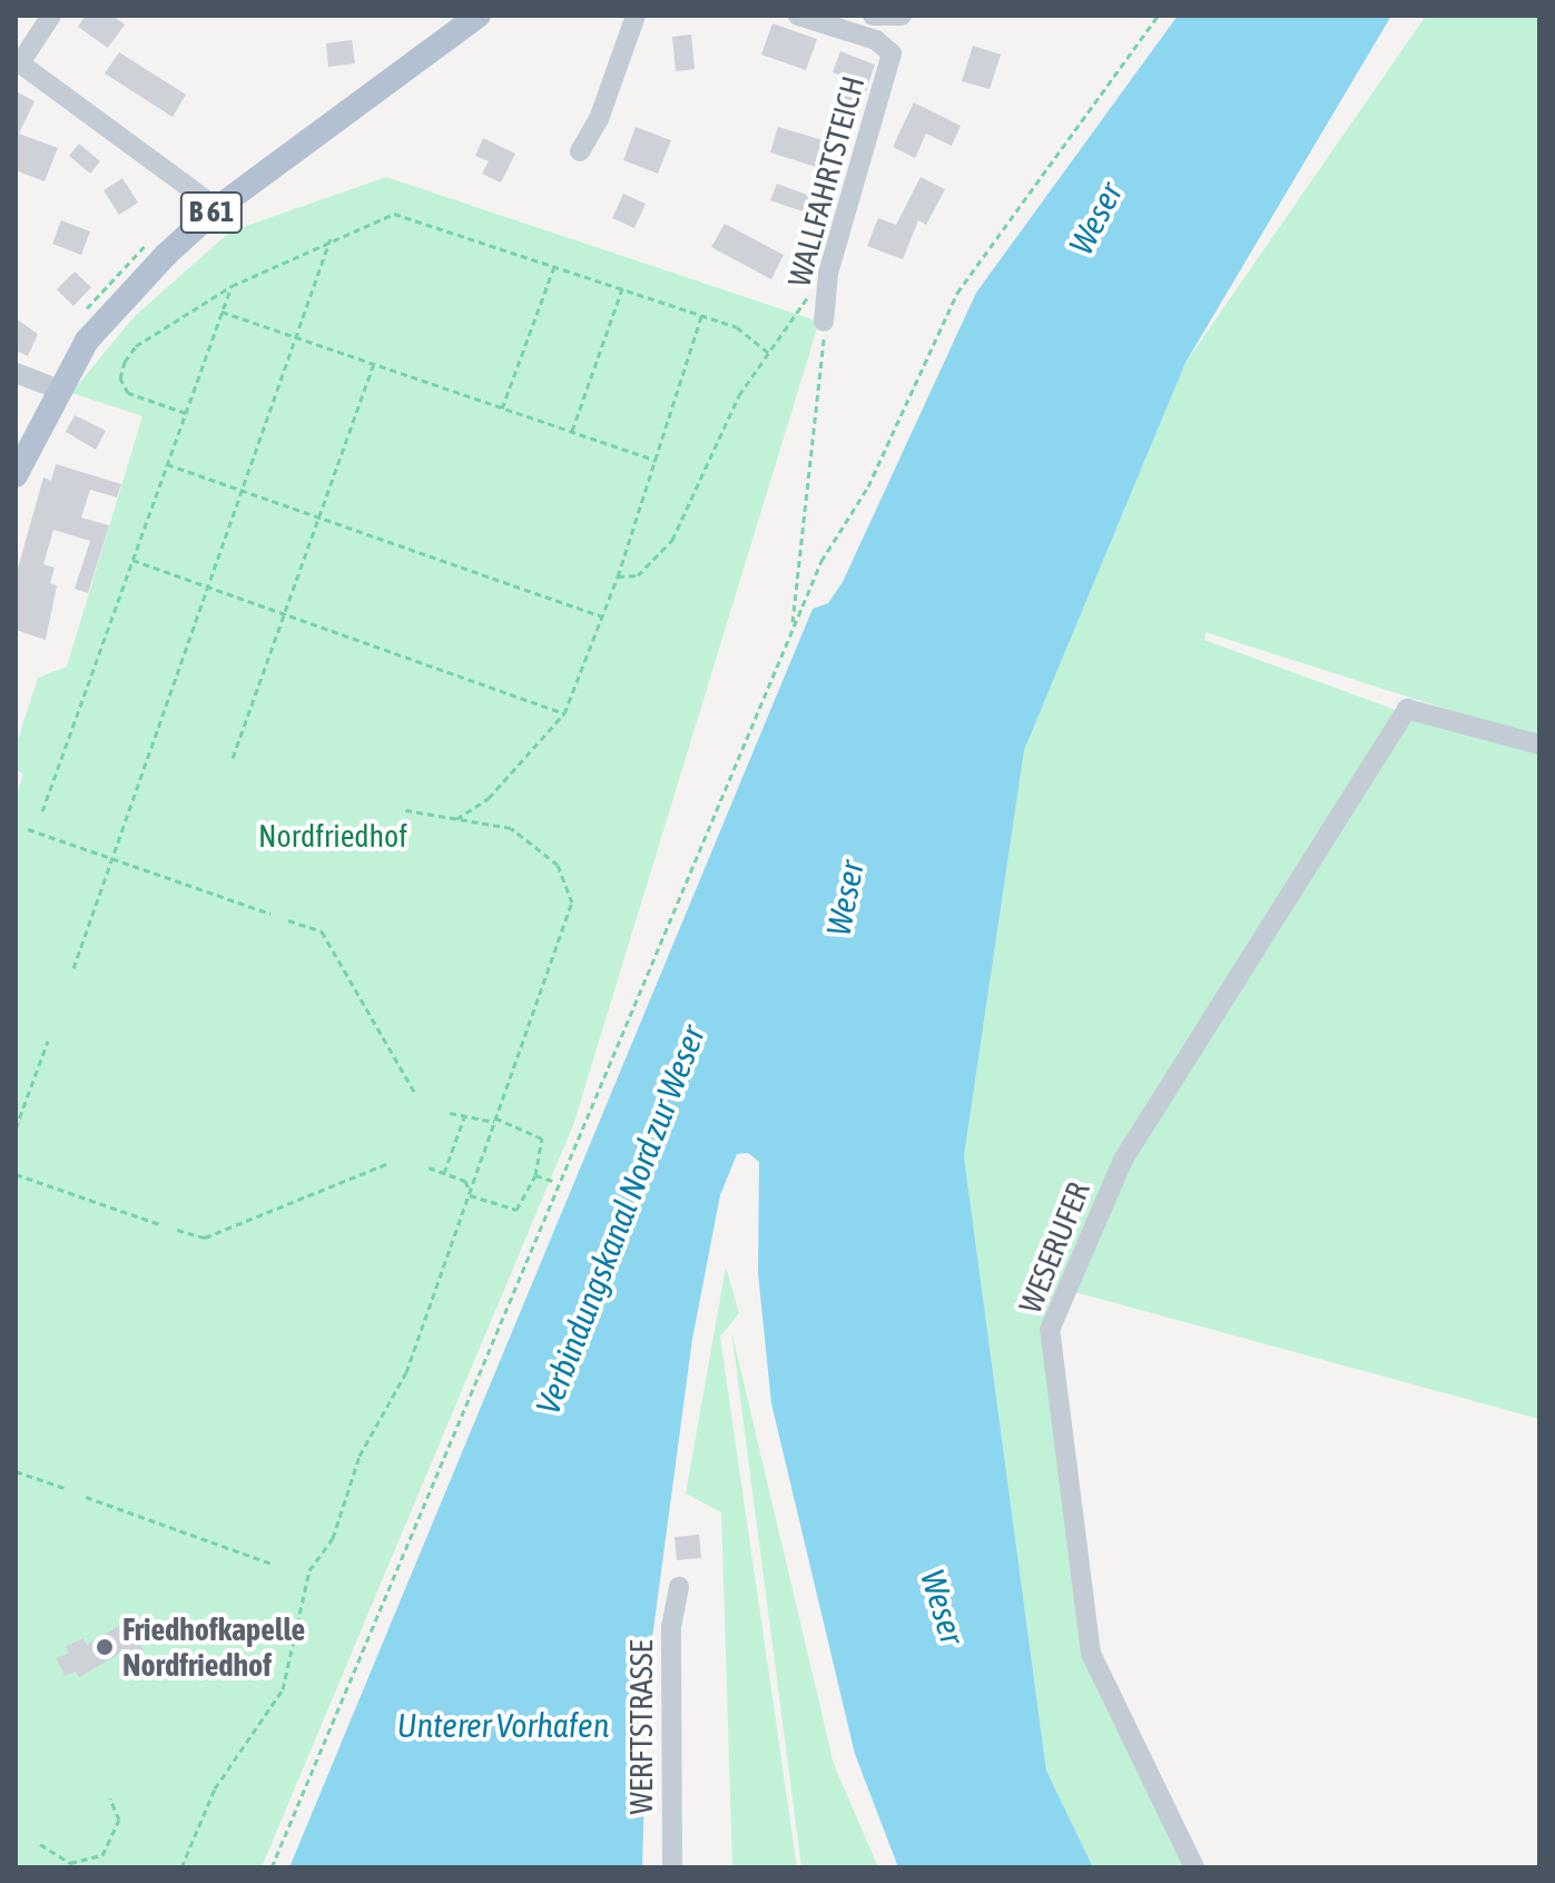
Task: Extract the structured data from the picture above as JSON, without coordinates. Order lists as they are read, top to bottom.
{
  "streets": {
    "main road": ["B 61"],
    "street": ["WALLFAHRTSTEICH", "WESERUFER", "WERFTSTRASSE"]
  },
  "water": ["Weser", "Verbindungskanal Nord zur Weser", "Unterer Vorhafen"],
  "parks": ["Nordfriedhof"],
  "places": ["Friedhofkapelle Nordfriedhof"]
}
